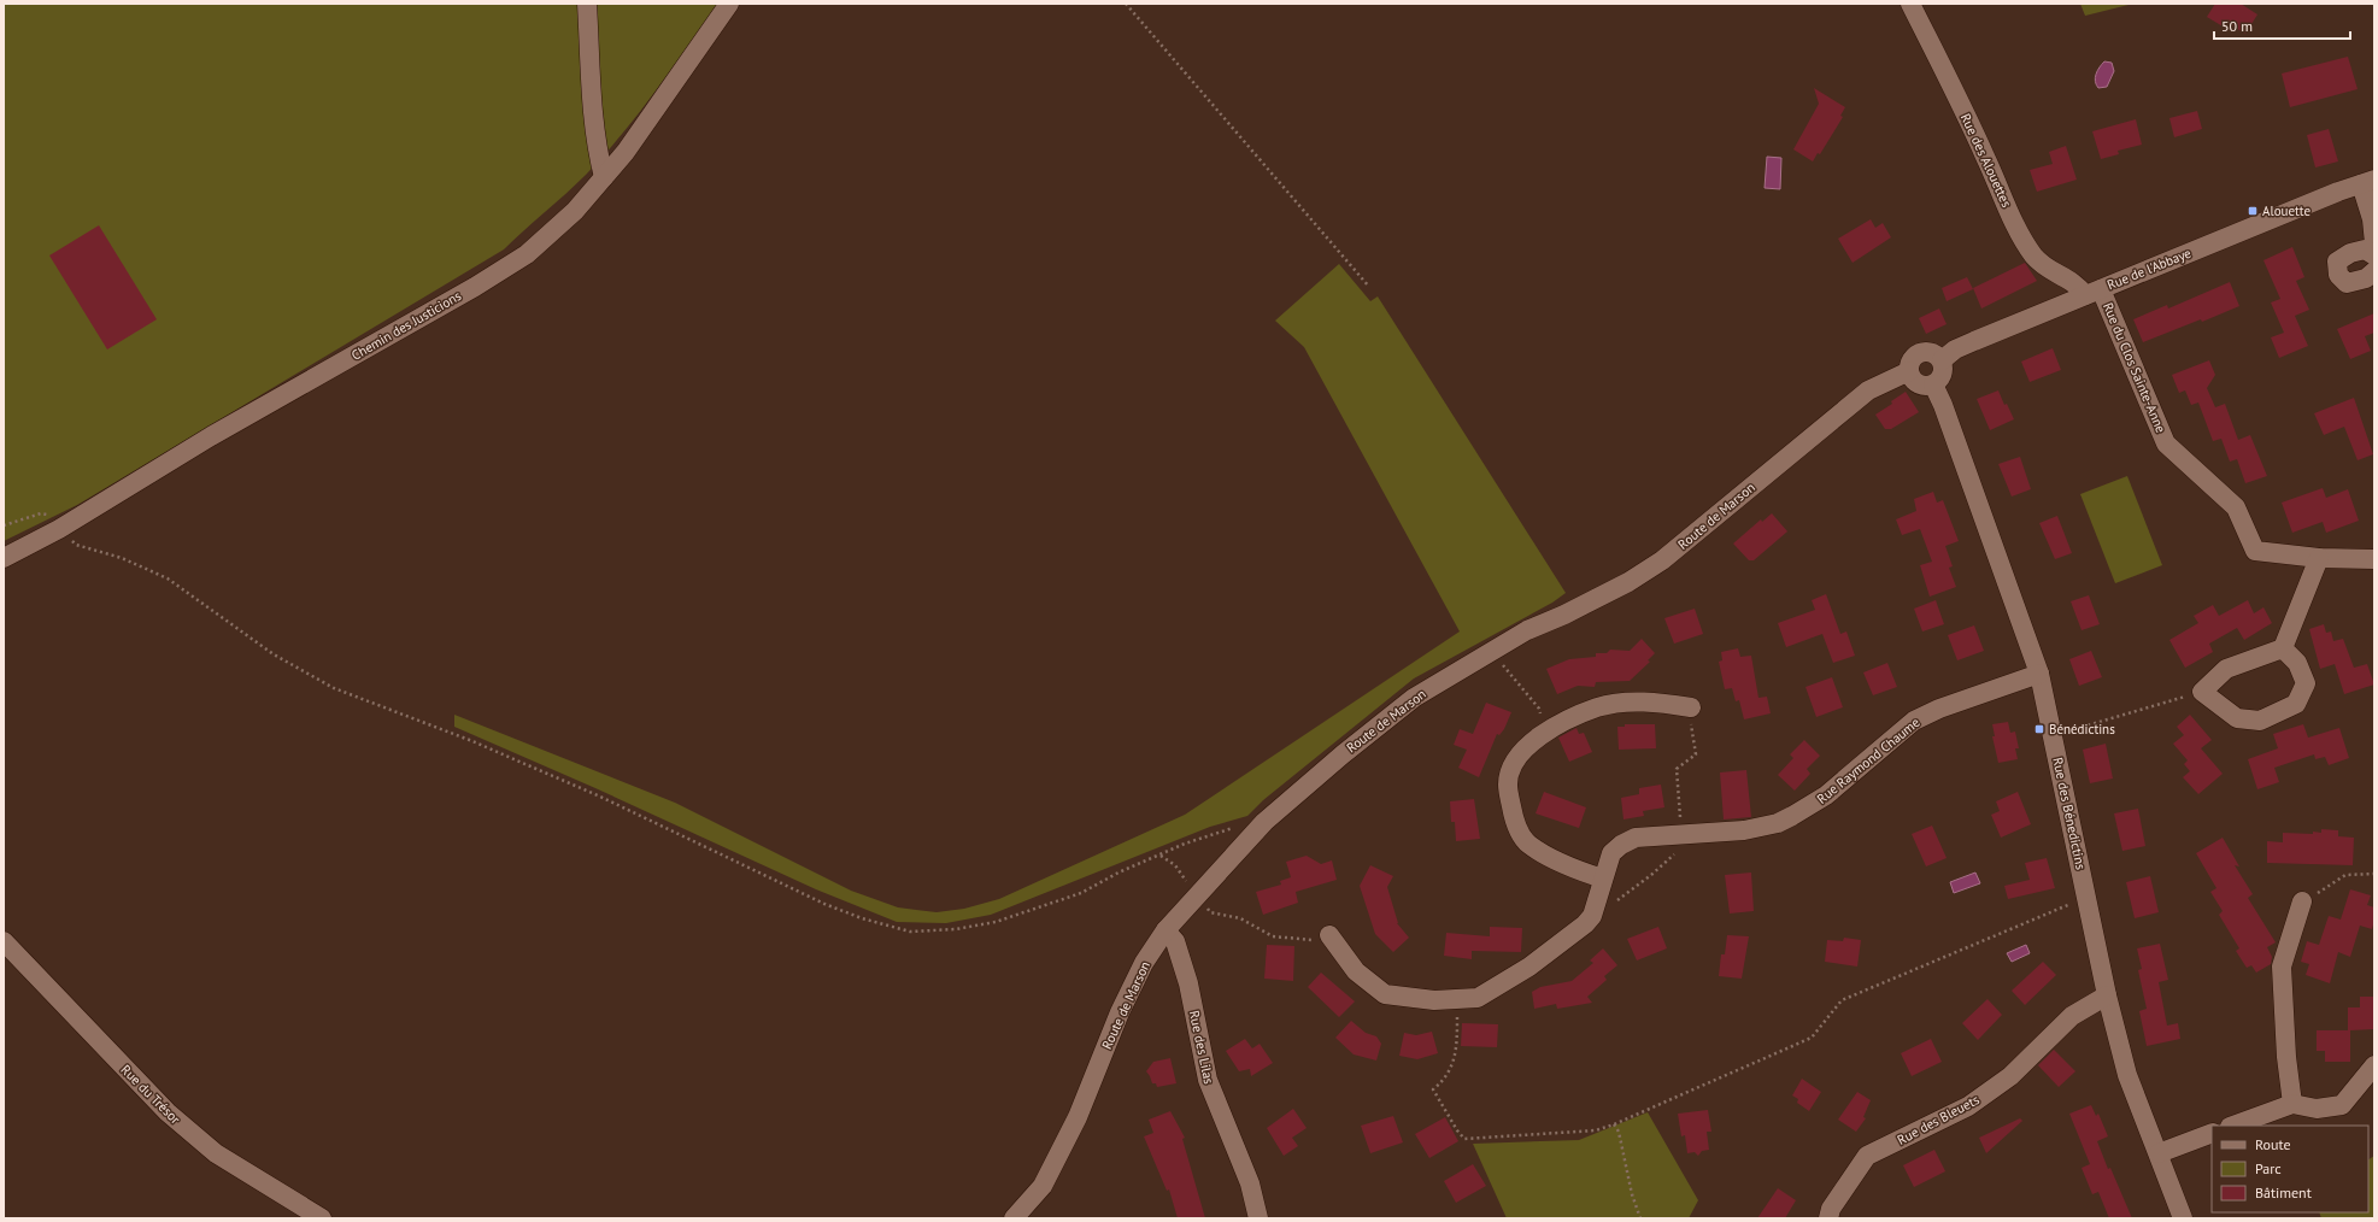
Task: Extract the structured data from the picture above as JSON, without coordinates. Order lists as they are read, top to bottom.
{
  "streets": {
    "street": [
      "Rue des Alouettes",
      "Rue de l'Abbaye",
      "Chemin des Justicions",
      "Rue du Clos Sainte-Anne",
      "Route de Marson",
      "Rue Raymond Chaume",
      "Rue des Bénedictins",
      "Rue des Lilas",
      "Rue du Trésor",
      "Rue des Bleuets"
    ]
  },
  "crossings": [
    ["Rue des Alouettes", "Rue de l'Abbaye"],
    ["Rue des Alouettes", "Rue du Clos Sainte-Anne"],
    ["Rue de l'Abbaye", "Rue du Clos Sainte-Anne"],
    ["Rue de l'Abbaye", "Route de Marson"],
    ["Rue de l'Abbaye", "Rue des Bénedictins"],
    ["Route de Marson", "Rue des Bénedictins"],
    ["Route de Marson", "Rue des Lilas"],
    ["Rue Raymond Chaume", "Rue des Bénedictins"],
    ["Rue des Bénedictins", "Rue des Bleuets"]
  ],
  "places": {
    "transit": ["Alouette", "Bénédictins"]
  },
  "legend": ["Route", "Parc", "Bâtiment"],
  "scale_bar": "50 m"
}
